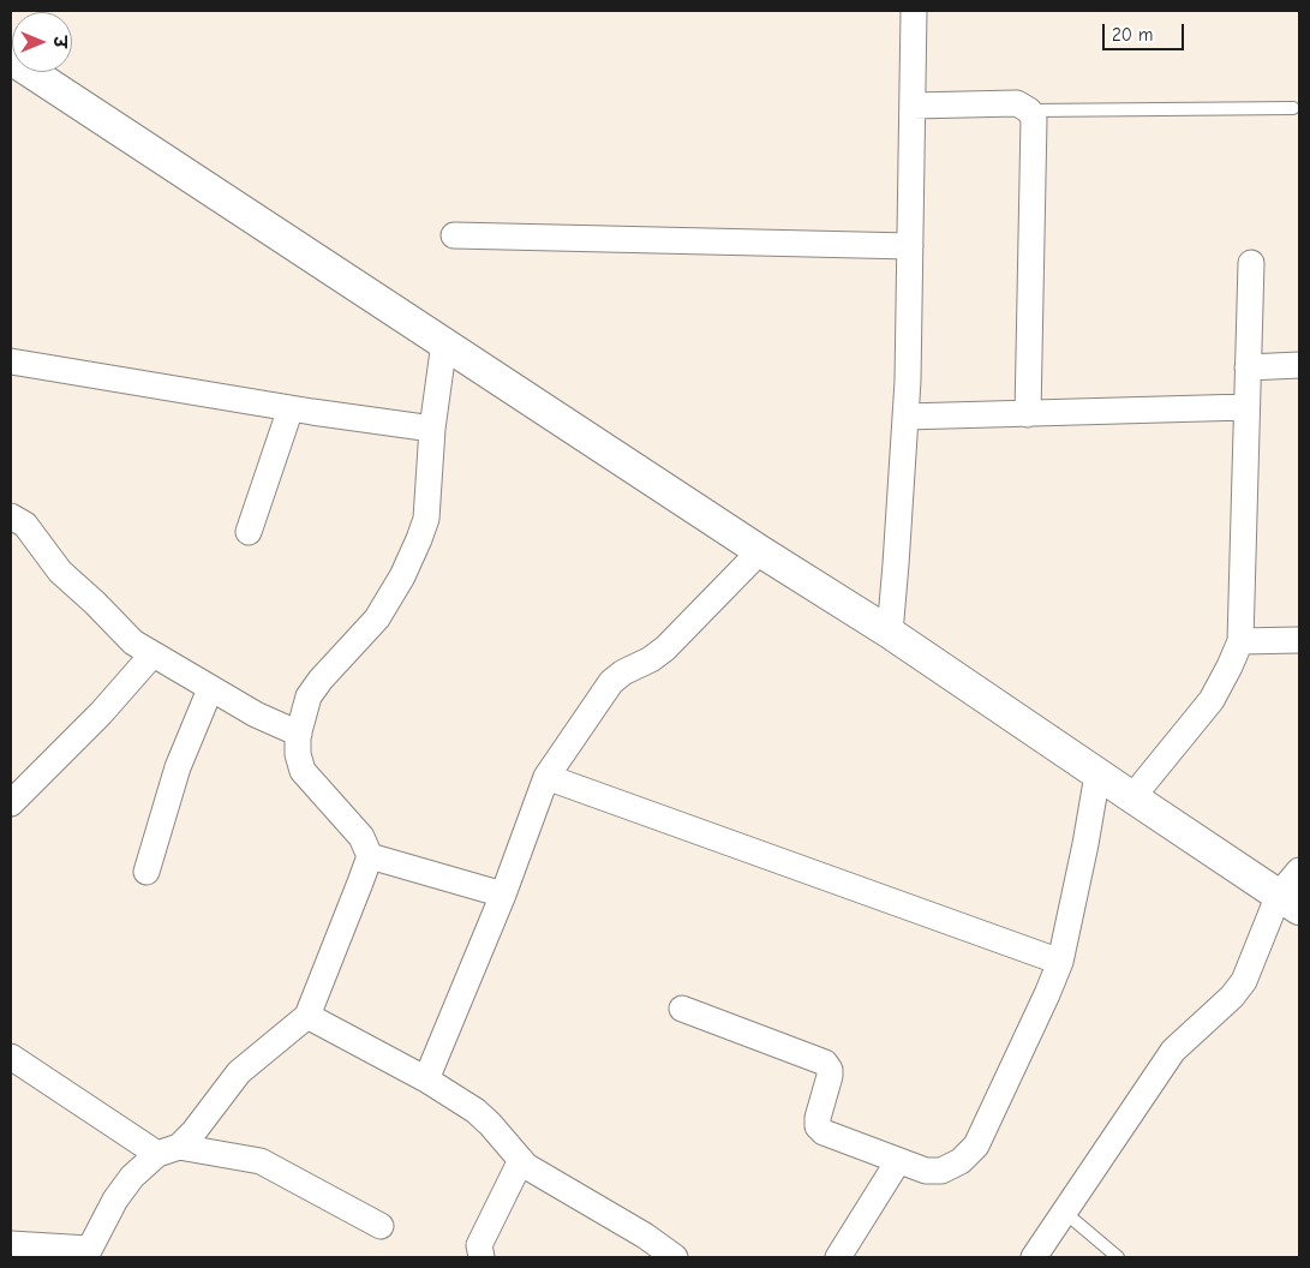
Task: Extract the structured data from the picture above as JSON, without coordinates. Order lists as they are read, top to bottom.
{
  "scale_bar": "20 m",
  "north": "right"
}
